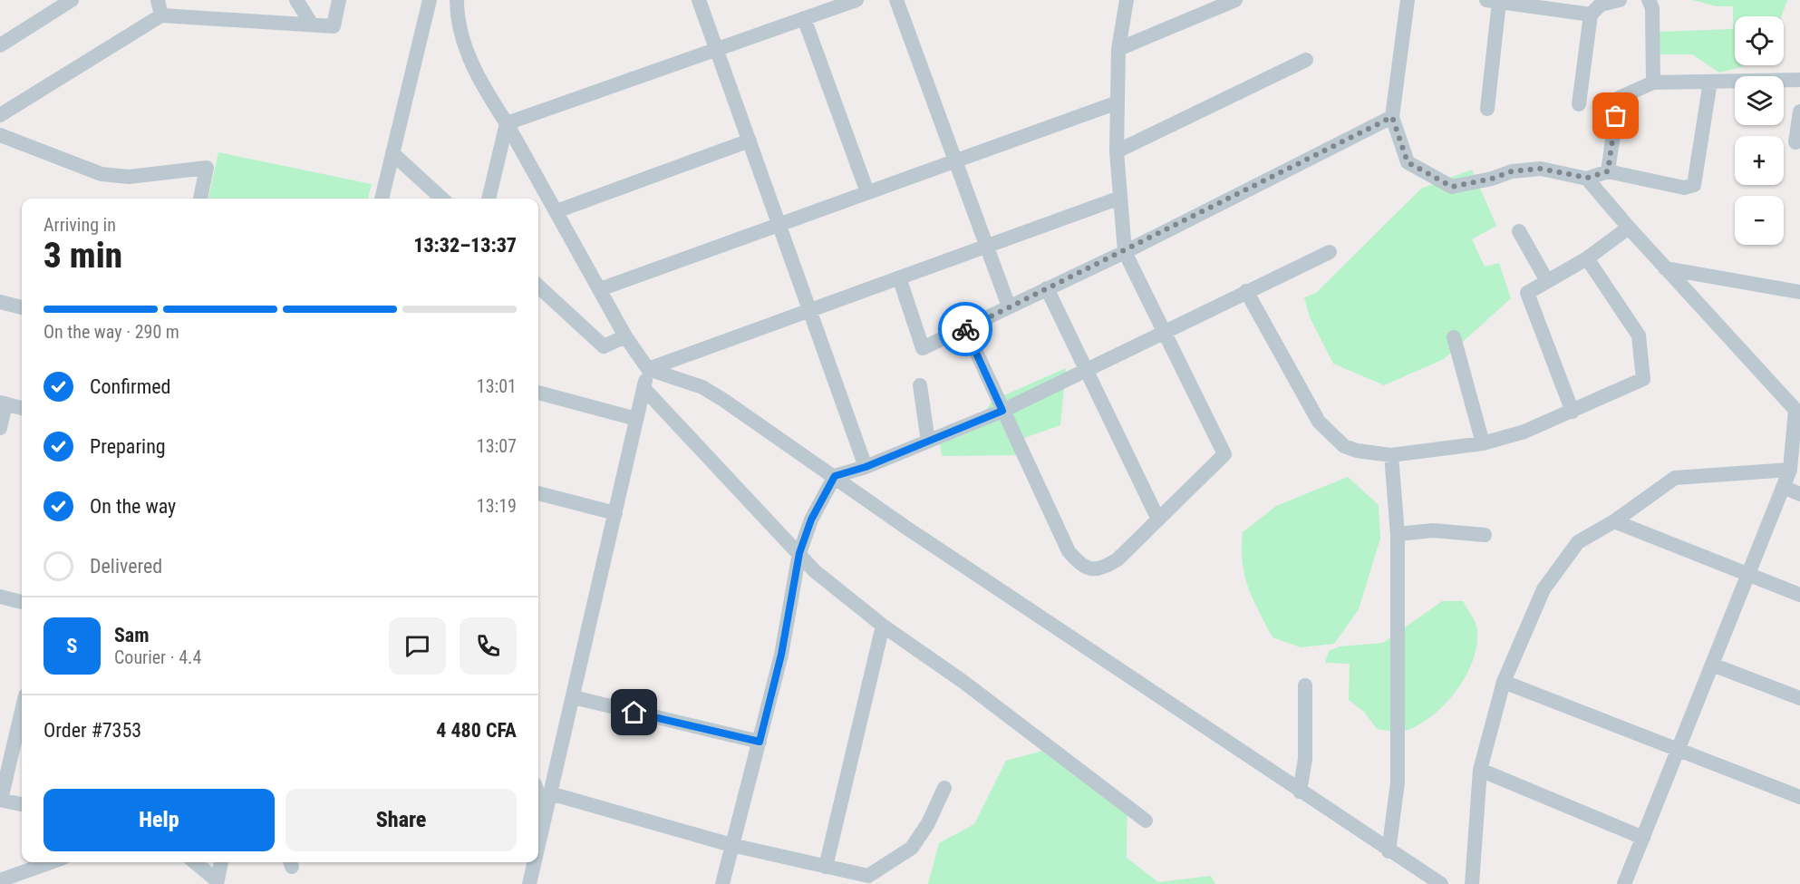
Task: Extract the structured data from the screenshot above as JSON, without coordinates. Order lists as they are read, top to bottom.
{
  "page": {
    "map_buttons": ["+", "−"],
    "heading": ["3 min", "Arriving in", "13:32–13:37"],
    "panel": [
      "Sam",
      "Courier · 4.4",
      "Order #7353",
      "4 480 CFA"
    ],
    "bar": "On the way · 290 m",
    "list": [
      ["Confirmed", "13:01"],
      ["Preparing", "13:07"],
      ["On the way", "13:19"],
      "Delivered"
    ],
    "round": "S",
    "buttons": ["Help", "Share"]
  }
}
